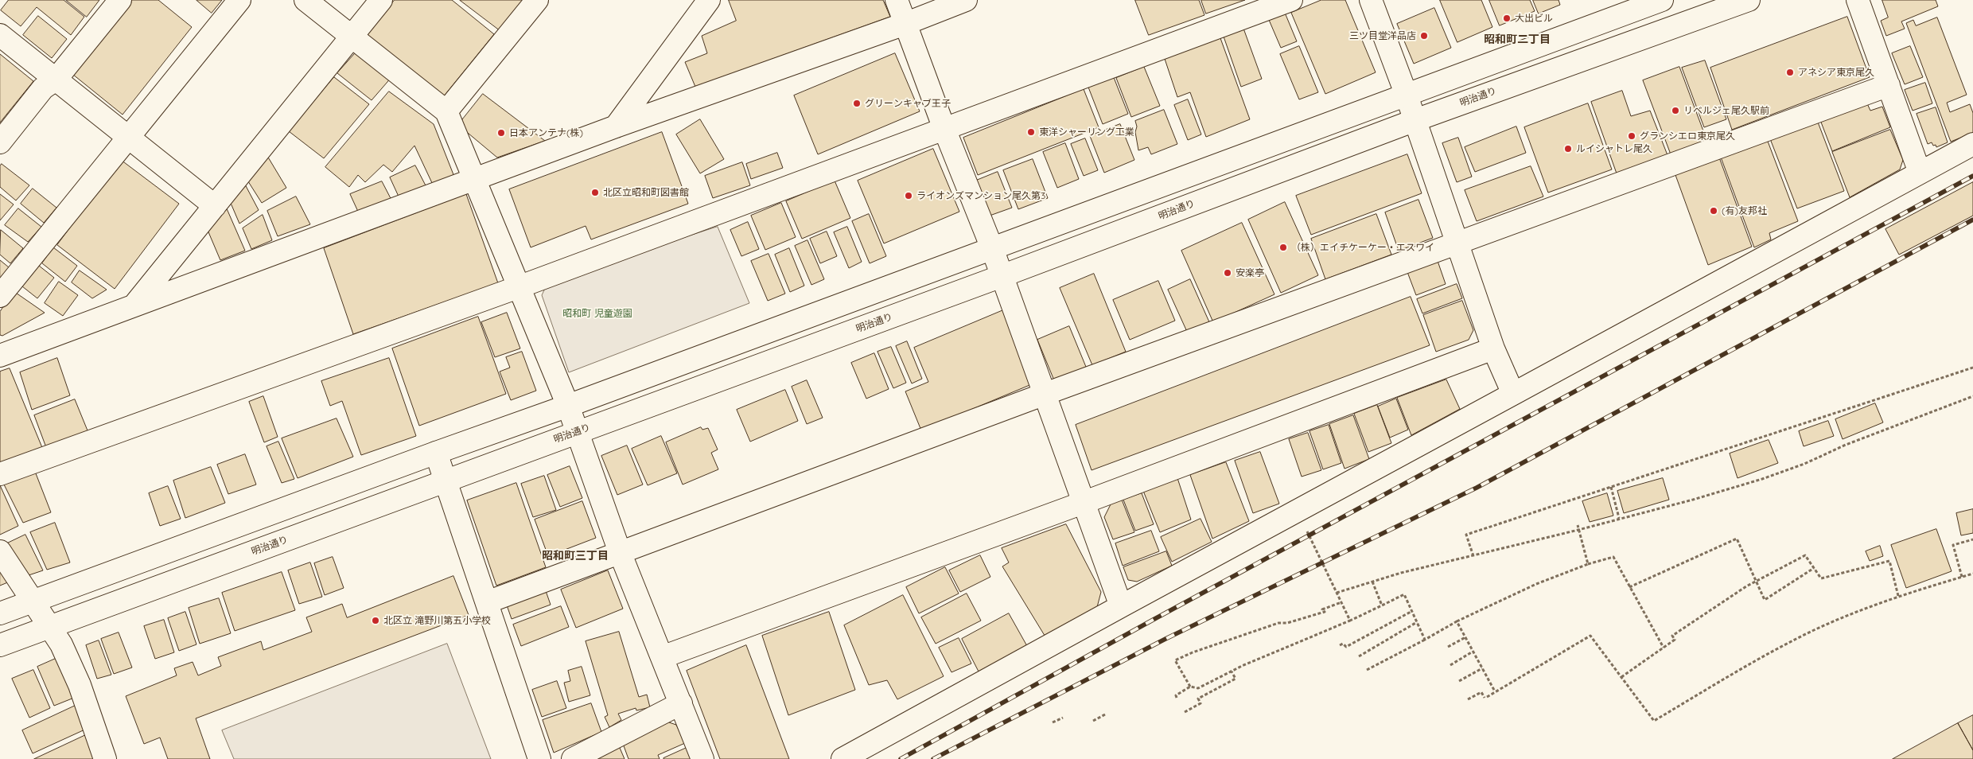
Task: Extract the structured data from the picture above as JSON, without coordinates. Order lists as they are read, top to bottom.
{
  "streets": {
    "street": ["明治通り"]
  },
  "districts": ["昭和町二丁目", "昭和町三丁目"],
  "parks": ["昭和町 児童遊園"],
  "places": [
    "大出ビル",
    "三ツ目堂洋品店",
    "アネシア東京尾久",
    "グリーンキャブ王子",
    "リベルジェ尾久駅前",
    "東洋シャーリング工業",
    "日本アンテナ(株)",
    "グランシエロ東京尾久",
    "ルイシャトレ尾久",
    "北区立昭和町図書館",
    "ライオンズマンション尾久第3",
    "(有)友邦社",
    "（株）エイチケーケー・エスワイ",
    "安楽亭",
    "北区立 滝野川第五小学校"
  ]
}
